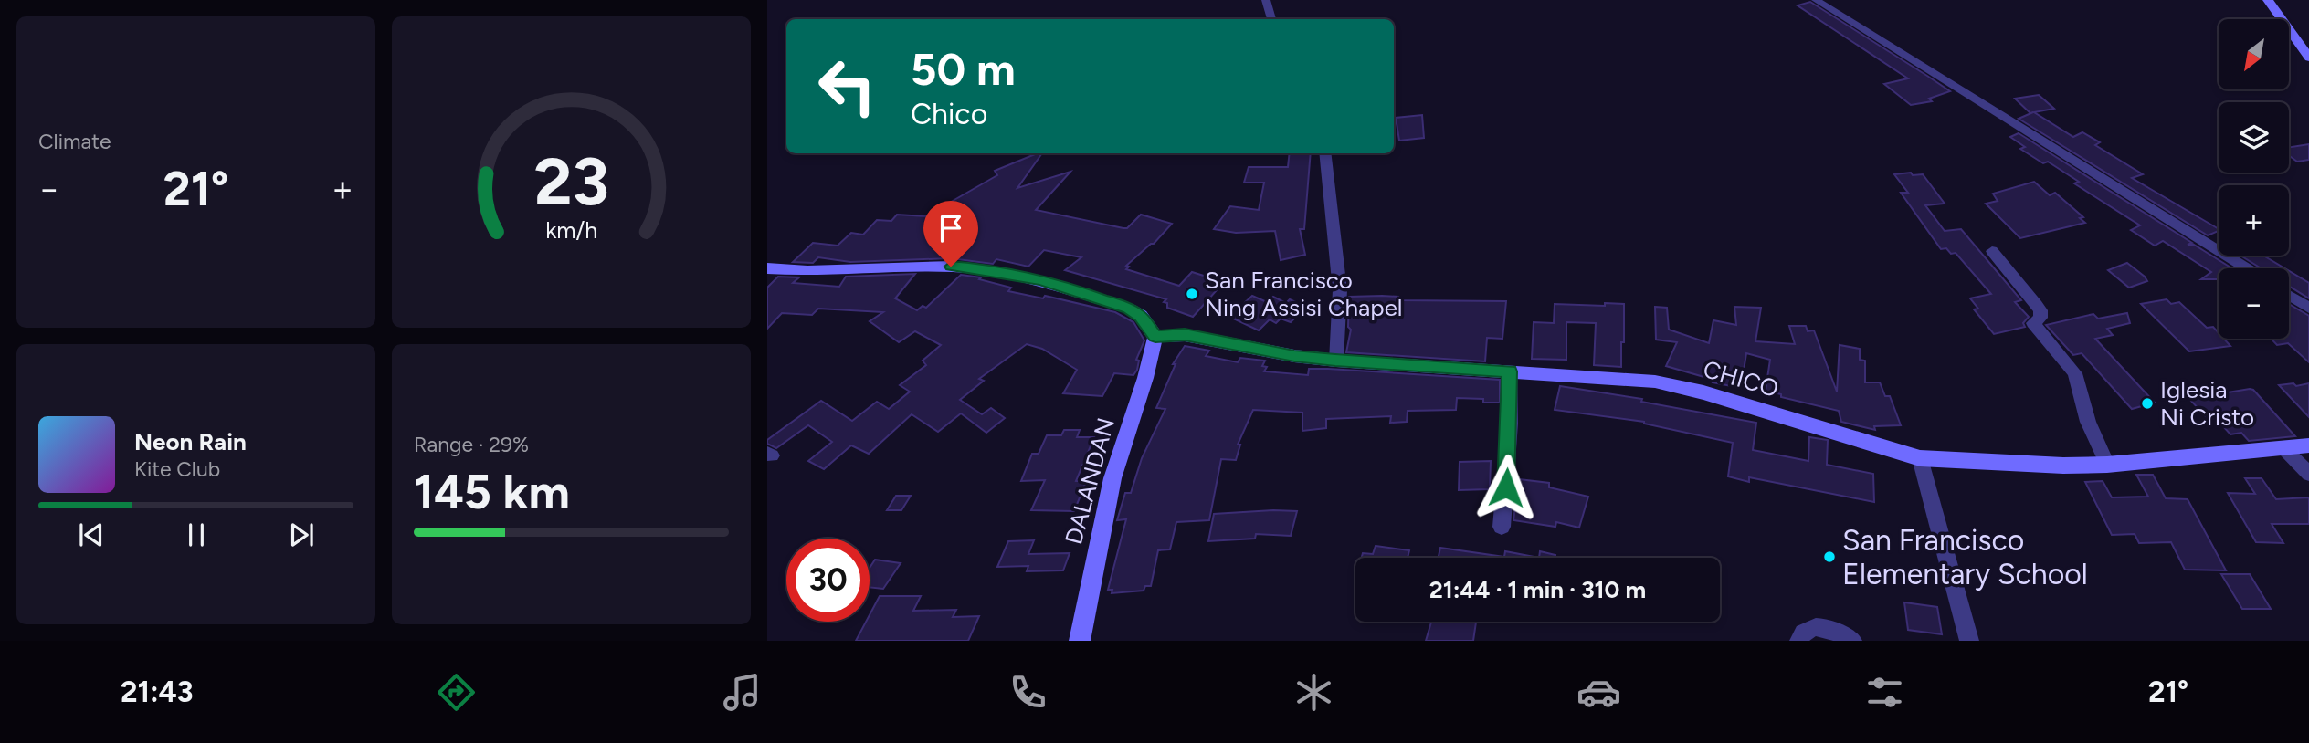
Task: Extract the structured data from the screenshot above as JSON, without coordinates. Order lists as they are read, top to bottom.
{
  "streets": {
    "street": ["CHICO", "DALANDAN"]
  },
  "crossings": [
    ["CHICO", "DALANDAN"]
  ],
  "places": ["San Francisco Ning Assisi Chapel", "Iglesia Ni Cristo", "San Francisco Elementary School"],
  "north": "bottom left",
  "page": {
    "tile": [
      "Climate",
      ["Range · 29%", "145 km"]
    ],
    "map_buttons": ["+", "−"],
    "turn": ["50 m", "Chico"],
    "heat": ["−", "21°", "+"],
    "song": ["Neon Rain", "Kite Club"],
    "limit": "30",
    "trip": "21:44 · 1 min · 310 m",
    "tabs": ["21:43", "21°"],
    "gauge": ["23", "km/h"]
  }
}
